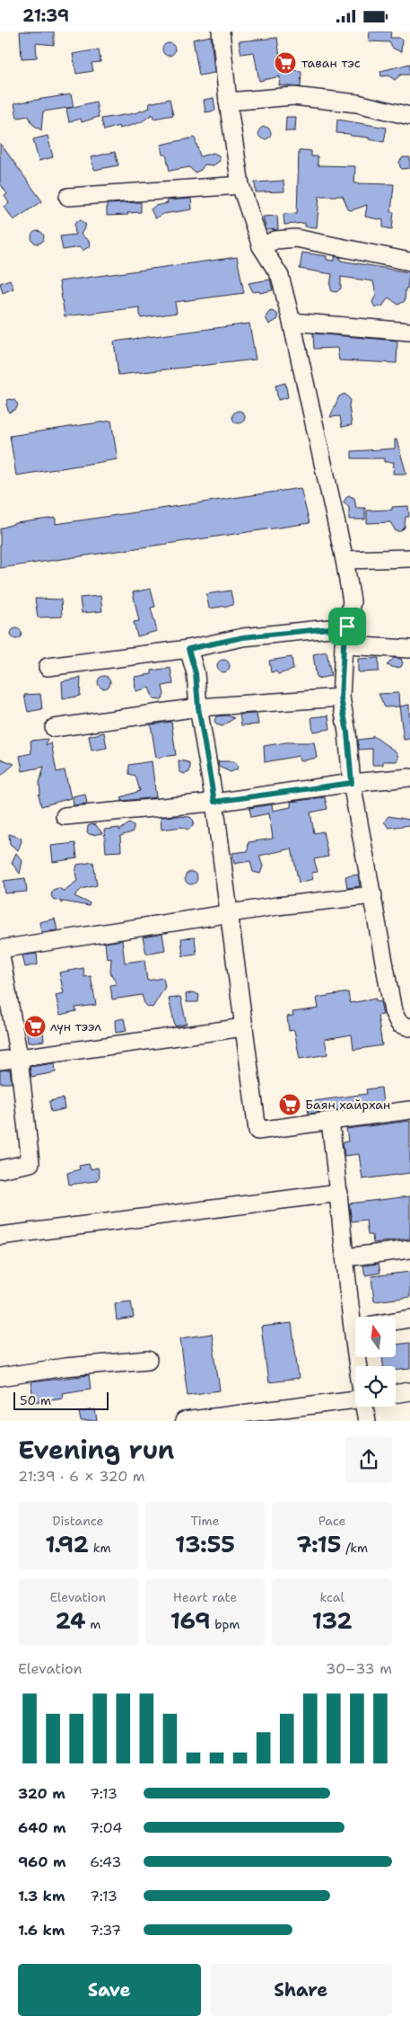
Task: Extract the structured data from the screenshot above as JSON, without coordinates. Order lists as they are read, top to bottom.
{
  "places": {
    "supermarket": ["таван тэс", "лүн тээл", "Баян хайрхан"]
  },
  "scale_bar": "50 m",
  "north": "top",
  "page": {
    "status": "21:39",
    "scale": "50 m",
    "heading": ["Evening run", "21:39 · 6 × 320 m"],
    "stats": [
      ["Distance", "1.92 km"],
      ["Time", "13:55"],
      ["Pace", "7:15 /km"],
      ["Elevation", "24 m"],
      ["Heart rate", "169 bpm"],
      ["kcal", "132"]
    ],
    "chart": ["Elevation", "30–33 m"],
    "list": [
      {
        "name": "320 m",
        "note": "7:13"
      },
      {
        "name": "640 m",
        "note": "7:04"
      },
      {
        "name": "960 m",
        "note": "6:43"
      },
      {
        "name": "1.3 km",
        "note": "7:13"
      },
      {
        "name": "1.6 km",
        "note": "7:37"
      }
    ],
    "buttons": ["Save", "Share"]
  }
}
